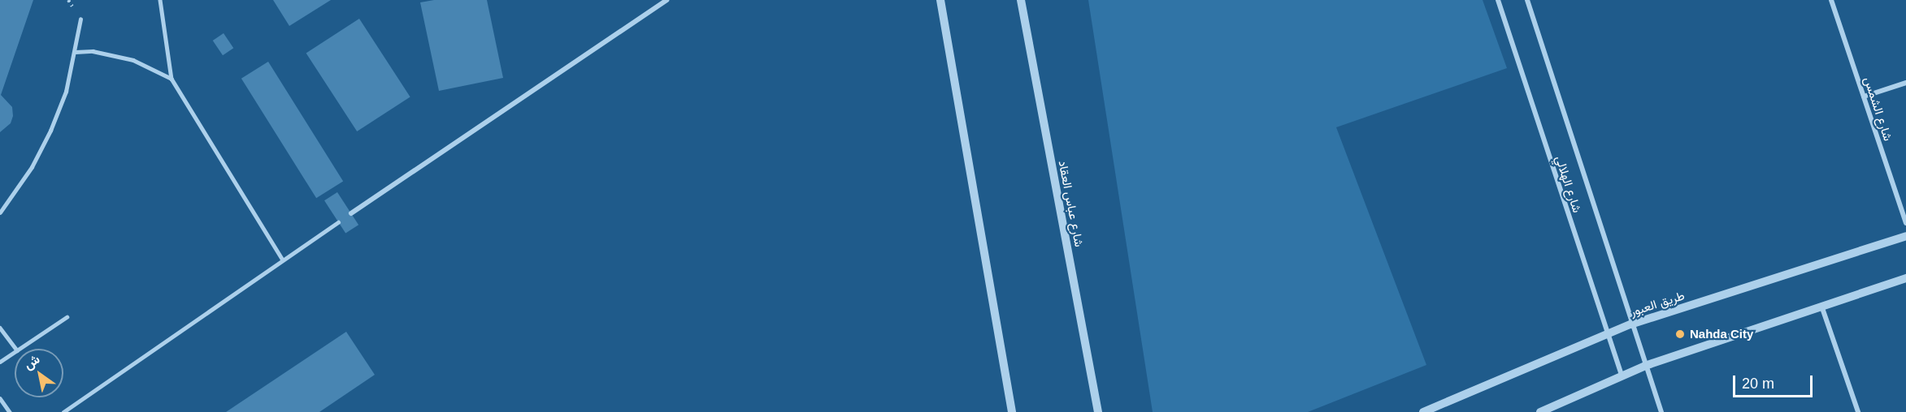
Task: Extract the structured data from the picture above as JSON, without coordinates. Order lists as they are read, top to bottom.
{
  "streets": {
    "street": [
      "شارع الشمس",
      "شارع الهلالي",
      "شارع عباس العقاد",
      "طريق العبور"
    ]
  },
  "crossings": [
    ["شارع الهلالي", "طريق العبور"]
  ],
  "places": ["Nahda City"],
  "scale_bar": "20 m",
  "north": "top left"
}
